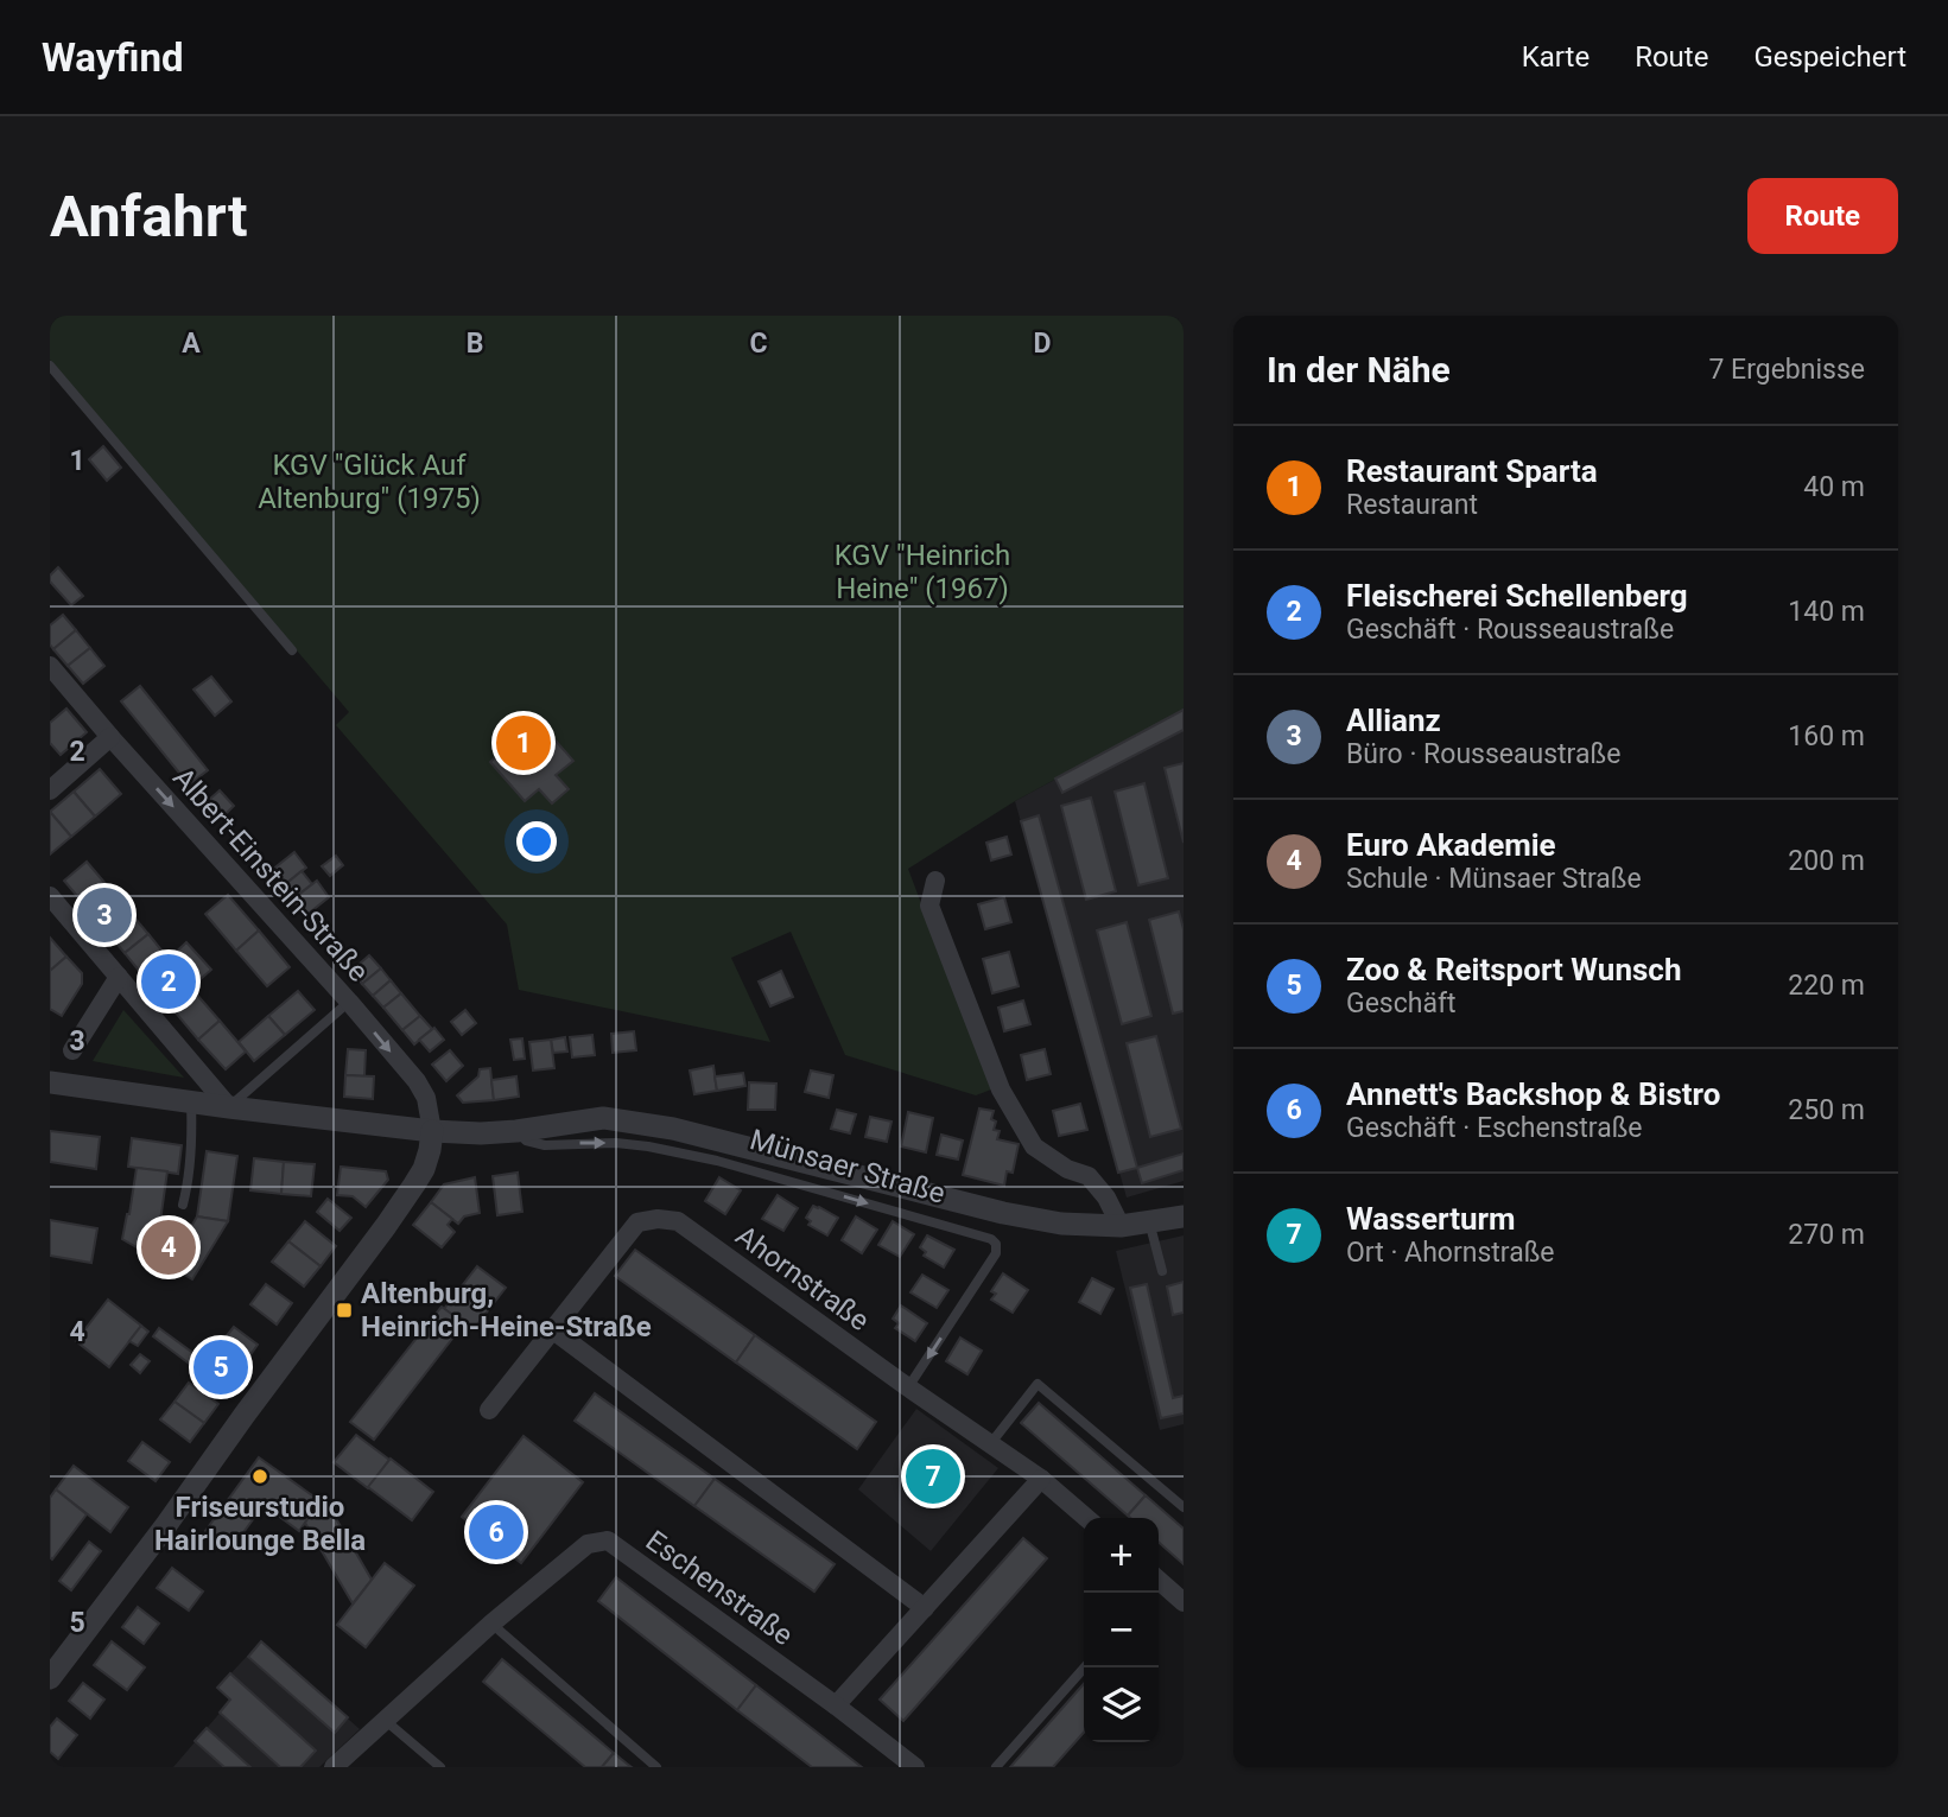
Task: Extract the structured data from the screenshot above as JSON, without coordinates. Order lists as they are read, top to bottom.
{
  "streets": {
    "street": [
      "Albert-Einstein-Straße",
      "Münsaer Straße",
      "Ahornstraße",
      "Eschenstraße"
    ]
  },
  "crossings": [
    ["Albert-Einstein-Straße", "Münsaer Straße"],
    ["Münsaer Straße", "Ahornstraße"]
  ],
  "parks": ["KGV \"Glück Auf Altenburg\" (1975)", "KGV \"Heinrich Heine\" (1967)"],
  "places": {
    "transit": ["Altenburg, Heinrich-Heine-Straße"],
    "other": ["Friseurstudio Hairlounge Bella"]
  },
  "page": {
    "header": "Wayfind",
    "nav": ["Karte", "Route", "Gespeichert"],
    "buttons": "Route",
    "title": "Anfahrt",
    "heading": ["In der Nähe", "7 Ergebnisse"],
    "list": [
      {
        "mark": "1",
        "name": "Restaurant Sparta",
        "note": "Restaurant",
        "value": "40 m"
      },
      {
        "mark": "2",
        "name": "Fleischerei Schellenberg",
        "note": "Geschäft · Rousseaustraße",
        "value": "140 m"
      },
      {
        "mark": "3",
        "name": "Allianz",
        "note": "Büro · Rousseaustraße",
        "value": "160 m"
      },
      {
        "mark": "4",
        "name": "Euro Akademie",
        "note": "Schule · Münsaer Straße",
        "value": "200 m"
      },
      {
        "mark": "5",
        "name": "Zoo & Reitsport Wunsch",
        "note": "Geschäft",
        "value": "220 m"
      },
      {
        "mark": "6",
        "name": "Annett's Backshop & Bistro",
        "note": "Geschäft · Eschenstraße",
        "value": "250 m"
      },
      {
        "mark": "7",
        "name": "Wasserturm",
        "note": "Ort · Ahornstraße",
        "value": "270 m"
      }
    ],
    "pins": [
      "1",
      "3",
      "2",
      "4",
      "5",
      "7",
      "6"
    ],
    "map_buttons": ["+", "−"]
  },
  "grid": {
    "columns": [
      "A",
      "B",
      "C",
      "D"
    ],
    "rows": [
      "1",
      "2",
      "3",
      "4",
      "5"
    ]
  }
}
